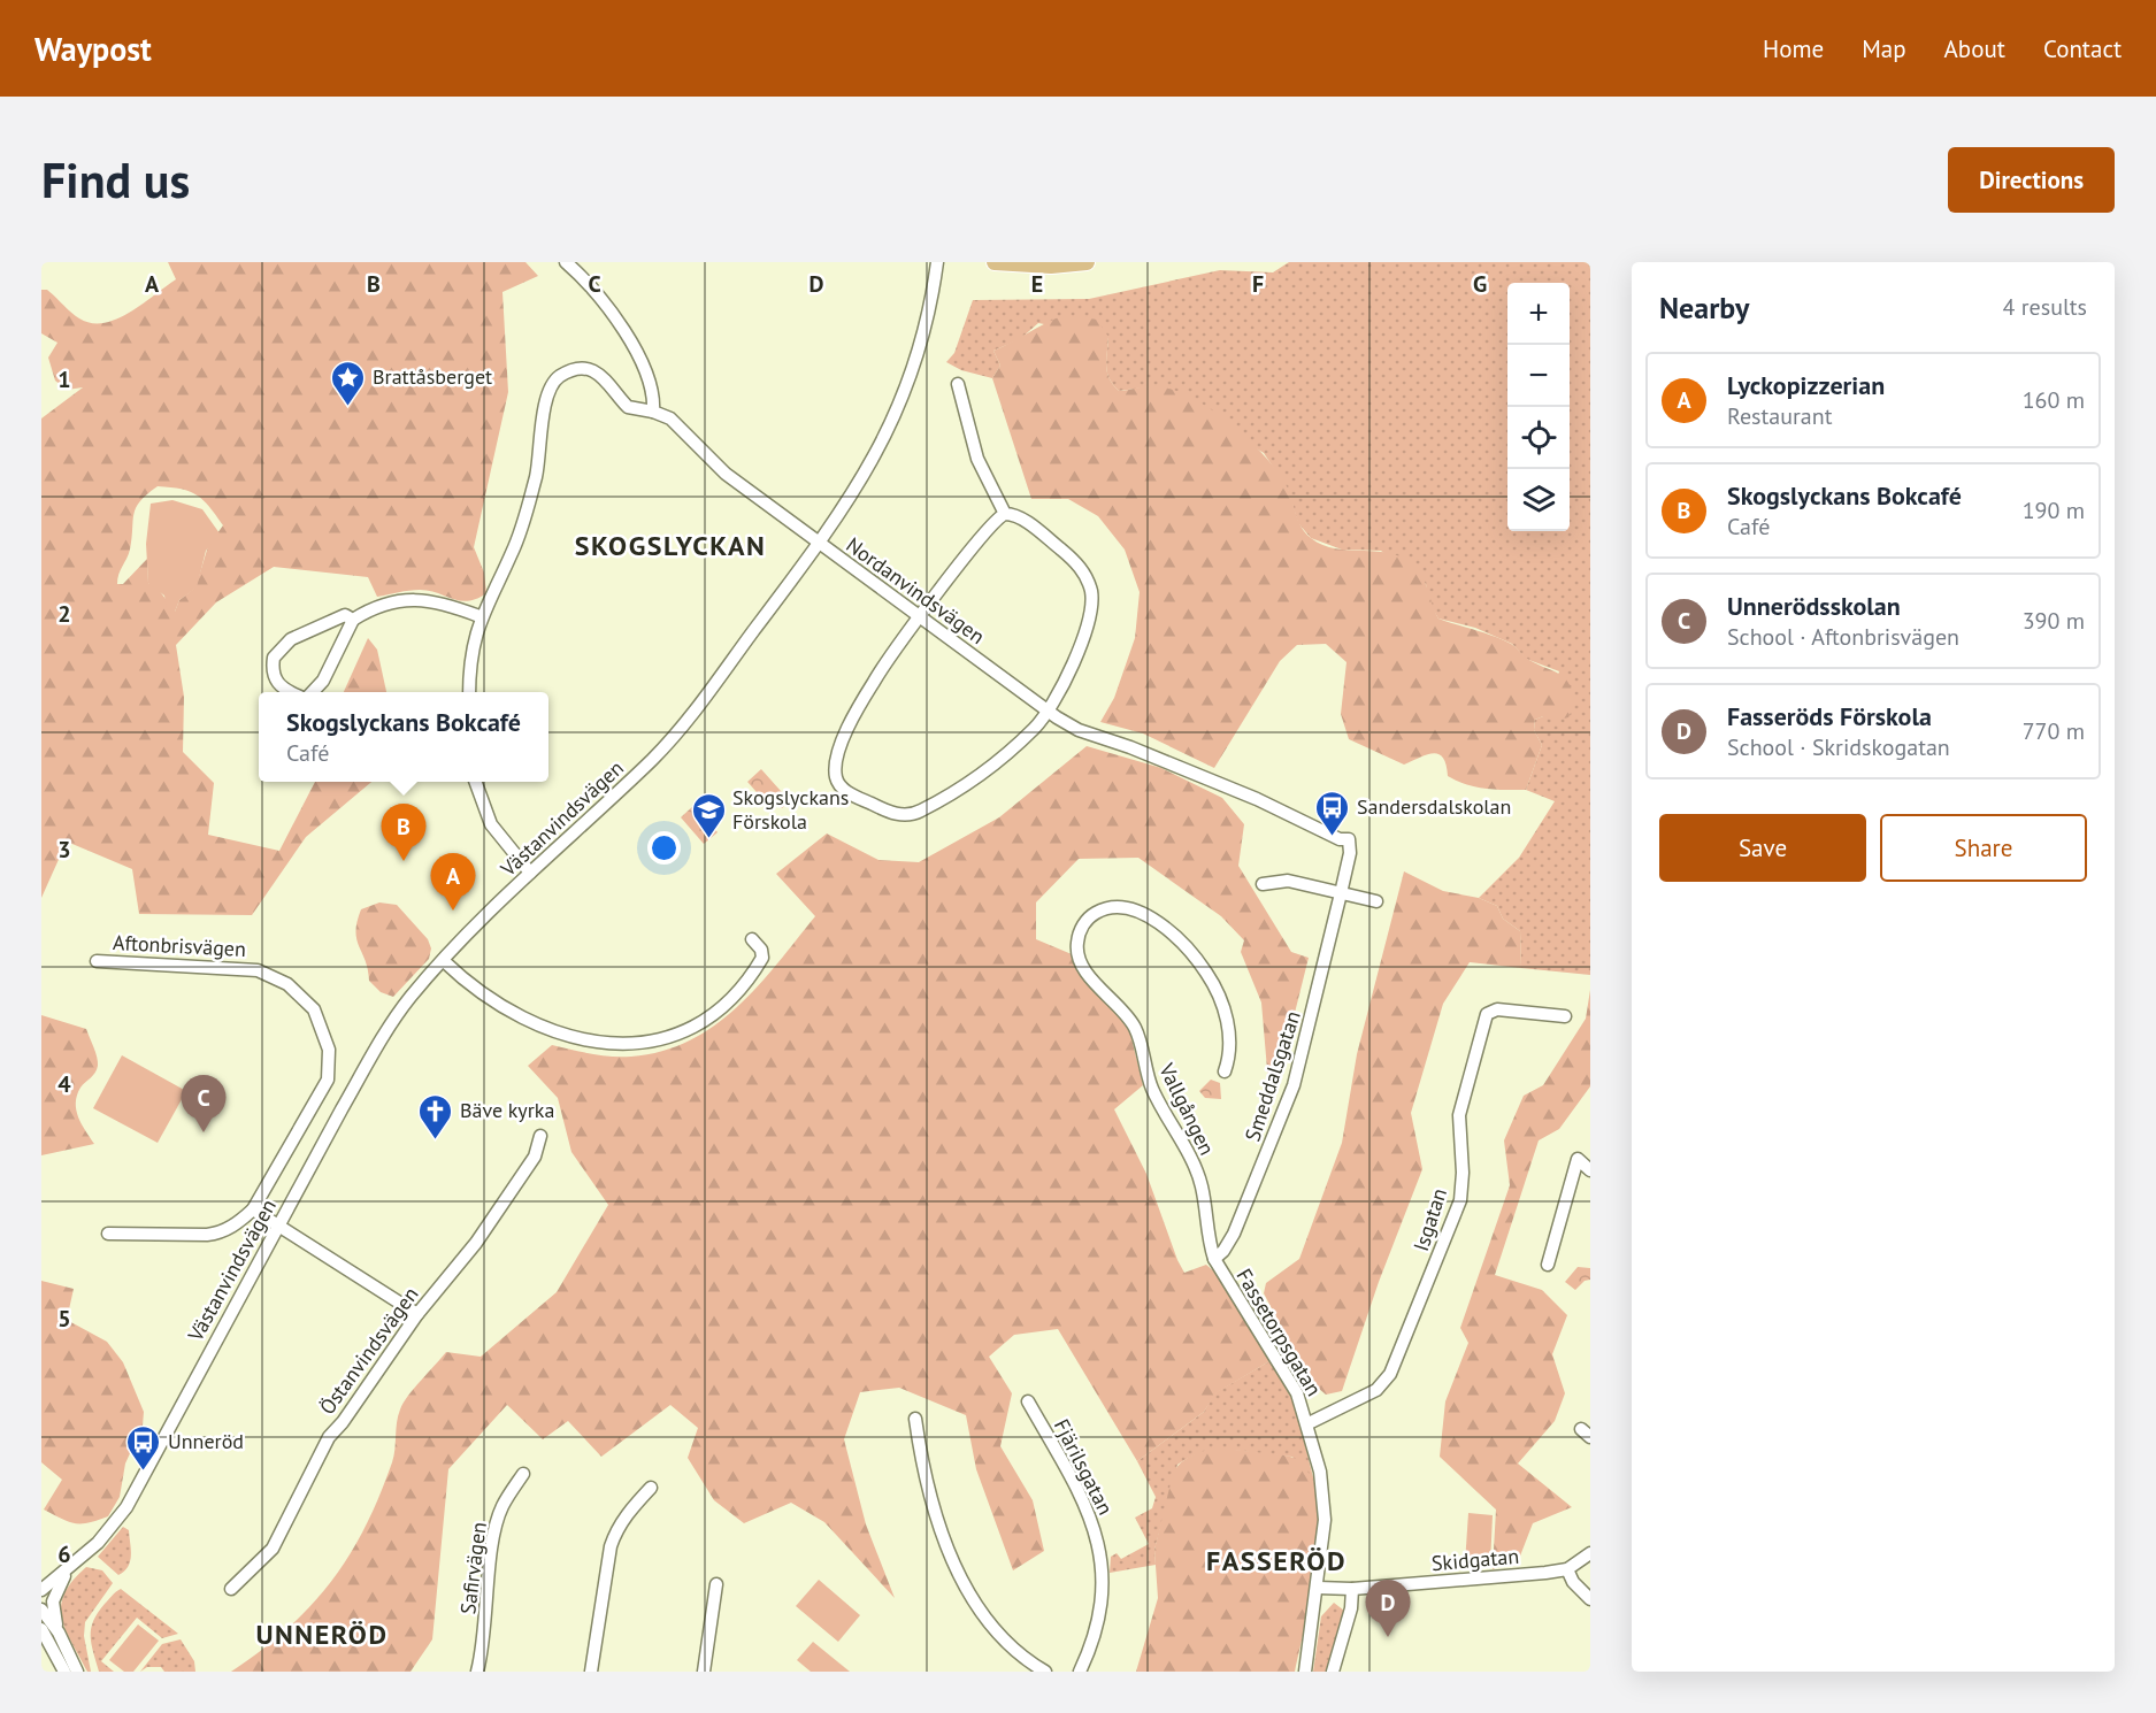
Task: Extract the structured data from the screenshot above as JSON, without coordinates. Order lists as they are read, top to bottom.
{
  "streets": {
    "street": [
      "Nordanvindsvägen",
      "Västanvindsvägen",
      "Aftonbrisvägen",
      "Smeddalsgatan",
      "Vallgången",
      "Isgatan",
      "Fassetorpsgatan",
      "Östanvindsvägen",
      "Fjärilsgatan",
      "Skidgatan",
      "Safirvägen"
    ]
  },
  "crossings": [
    ["Nordanvindsvägen", "Västanvindsvägen"],
    ["Nordanvindsvägen", "Smeddalsgatan"],
    ["Smeddalsgatan", "Vallgången"],
    ["Smeddalsgatan", "Fassetorpsgatan"],
    ["Vallgången", "Fassetorpsgatan"],
    ["Isgatan", "Fassetorpsgatan"],
    ["Fassetorpsgatan", "Skidgatan"]
  ],
  "districts": ["SKOGSLYCKAN", "FASSERÖD", "UNNERÖD"],
  "places": {
    "place": ["Brattåsberget"],
    "bus stop": ["Sandersdalskolan", "Unneröd"],
    "school or university": ["Skogslyckans Förskola"],
    "church": ["Bäve kyrka"]
  },
  "page": {
    "header": "Waypost",
    "nav": [
      "Home",
      "Map",
      "About",
      "Contact"
    ],
    "buttons": [
      "Directions",
      ["Save", "Share"]
    ],
    "title": "Find us",
    "heading": ["Nearby", "4 results"],
    "map_buttons": ["+", "−"],
    "list": [
      {
        "mark": "A",
        "name": "Lyckopizzerian",
        "note": "Restaurant",
        "value": "160 m"
      },
      {
        "mark": "B",
        "name": "Skogslyckans Bokcafé",
        "note": "Café",
        "value": "190 m"
      },
      {
        "mark": "C",
        "name": "Unnerödsskolan",
        "note": "School · Aftonbrisvägen",
        "value": "390 m"
      },
      {
        "mark": "D",
        "name": "Fasseröds Förskola",
        "note": "School · Skridskogatan",
        "value": "770 m"
      }
    ],
    "popup": ["Skogslyckans Bokcafé", "Café"],
    "pins": [
      "B",
      "A",
      "C",
      "D"
    ]
  },
  "grid": {
    "columns": [
      "A",
      "B",
      "C",
      "D",
      "E",
      "F",
      "G"
    ],
    "rows": [
      "1",
      "2",
      "3",
      "4",
      "5",
      "6"
    ]
  }
}
